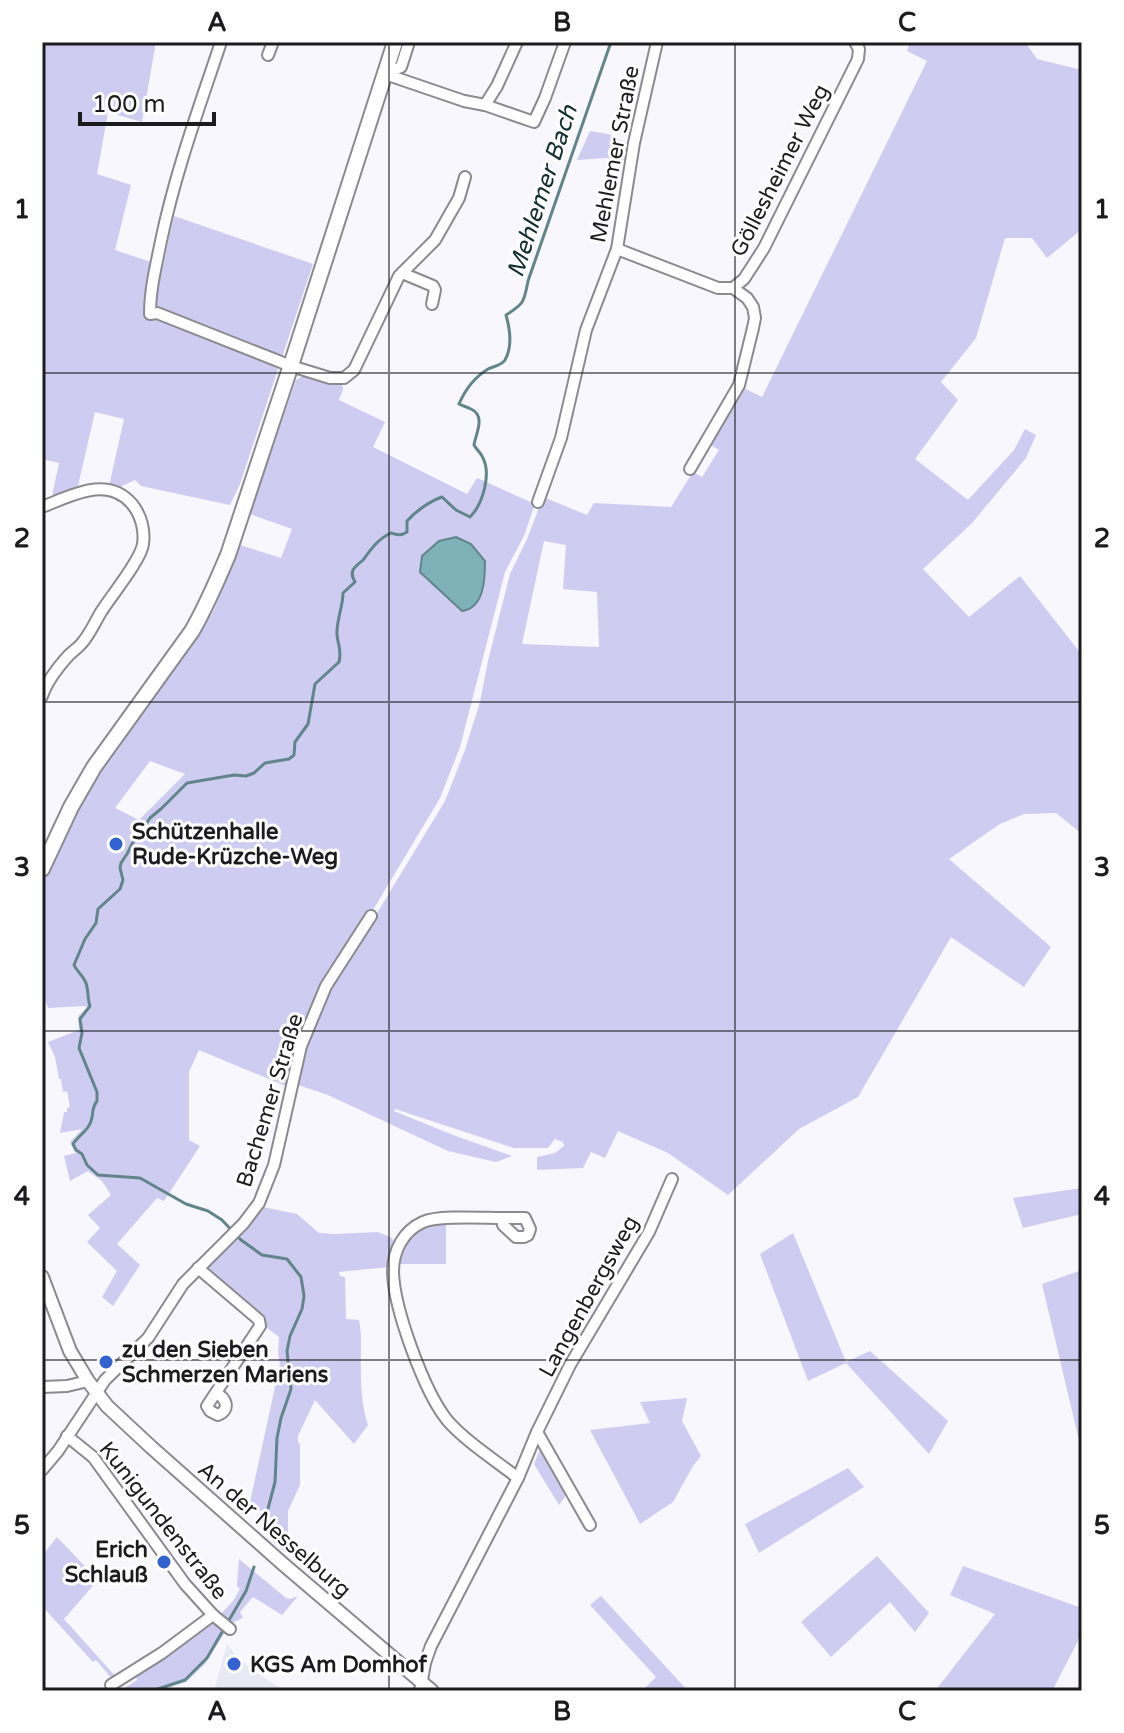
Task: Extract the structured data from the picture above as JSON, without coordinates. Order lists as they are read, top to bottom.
{
  "streets": {
    "street": [
      "Mehlemer Straße",
      "Göllesheimer Weg",
      "Bachemer Straße",
      "Langenbergsweg",
      "Kunigundenstraße",
      "An der Nesselburg"
    ]
  },
  "crossings": [
    ["Mehlemer Straße", "Göllesheimer Weg"],
    ["Bachemer Straße", "Kunigundenstraße"],
    ["Bachemer Straße", "An der Nesselburg"],
    ["Langenbergsweg", "An der Nesselburg"]
  ],
  "water": ["Mehlemer Bach"],
  "places": [
    "Schützenhalle Rude-Krüzche-Weg",
    "zu den Sieben Schmerzen Mariens",
    "Erich Schlauß",
    "KGS Am Domhof"
  ],
  "scale_bar": "100 m",
  "grid": {
    "columns": ["A", "B", "C"],
    "rows": [
      "1",
      "2",
      "3",
      "4",
      "5"
    ]
  }
}
